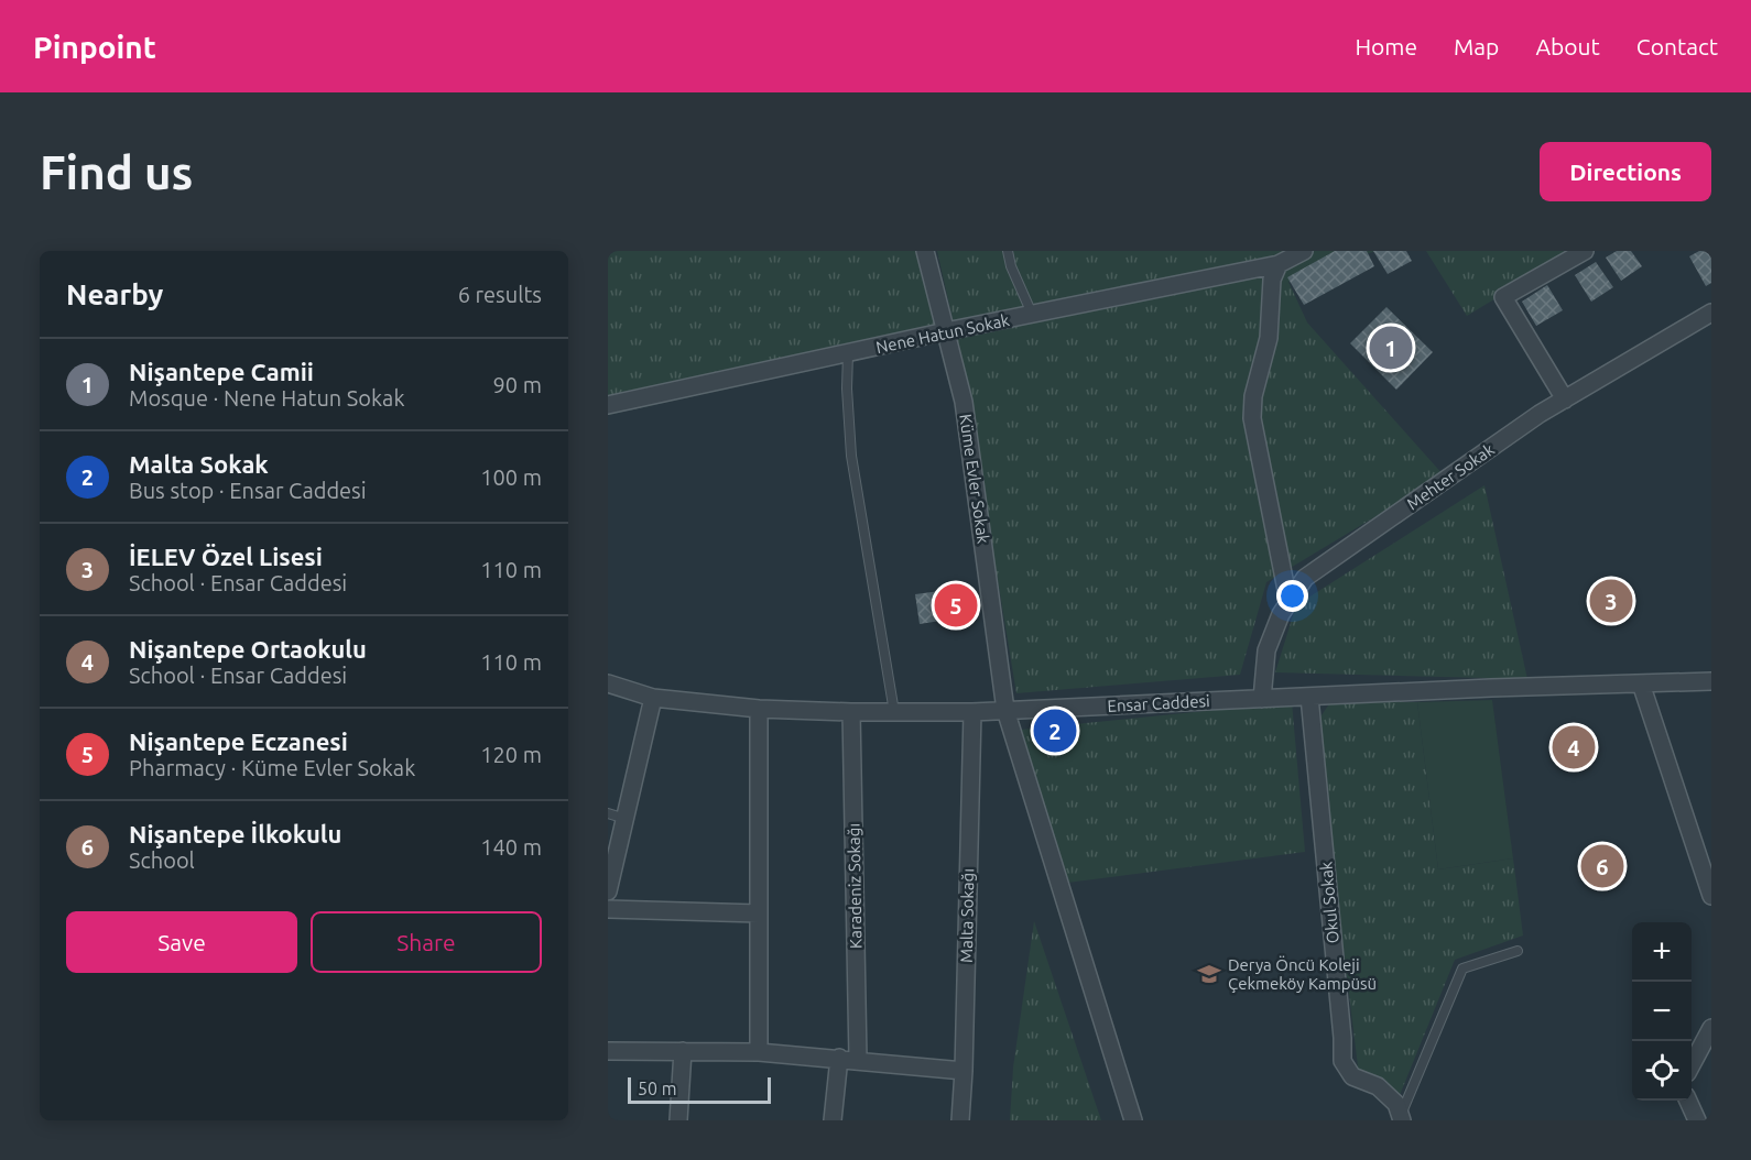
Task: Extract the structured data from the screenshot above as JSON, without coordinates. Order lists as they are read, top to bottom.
{
  "streets": {
    "street": [
      "Nene Hatun Sokak",
      "Mehter Sokak",
      "Küme Evler Sokak",
      "Ensar Caddesi",
      "Karadeniz Sokağı",
      "Okul Sokak",
      "Malta Sokağı"
    ]
  },
  "crossings": [
    ["Nene Hatun Sokak", "Küme Evler Sokak"],
    ["Mehter Sokak", "Ensar Caddesi"],
    ["Küme Evler Sokak", "Ensar Caddesi"],
    ["Ensar Caddesi", "Karadeniz Sokağı"],
    ["Ensar Caddesi", "Okul Sokak"],
    ["Ensar Caddesi", "Malta Sokağı"]
  ],
  "places": {
    "school or university": ["Derya Öncü Koleji Çekmeköy Kampüsü"]
  },
  "scale_bar": "50 m",
  "page": {
    "header": "Pinpoint",
    "nav": [
      "Home",
      "Map",
      "About",
      "Contact"
    ],
    "buttons": [
      "Directions",
      ["Save", "Share"]
    ],
    "title": "Find us",
    "heading": ["Nearby", "6 results"],
    "pins": [
      "1",
      "3",
      "5",
      "2",
      "4",
      "6"
    ],
    "list": [
      {
        "mark": "1",
        "name": "Nişantepe Camii",
        "note": "Mosque · Nene Hatun Sokak",
        "value": "90 m"
      },
      {
        "mark": "2",
        "name": "Malta Sokak",
        "note": "Bus stop · Ensar Caddesi",
        "value": "100 m"
      },
      {
        "mark": "3",
        "name": "İELEV Özel Lisesi",
        "note": "School · Ensar Caddesi",
        "value": "110 m"
      },
      {
        "mark": "4",
        "name": "Nişantepe Ortaokulu",
        "note": "School · Ensar Caddesi",
        "value": "110 m"
      },
      {
        "mark": "5",
        "name": "Nişantepe Eczanesi",
        "note": "Pharmacy · Küme Evler Sokak",
        "value": "120 m"
      },
      {
        "mark": "6",
        "name": "Nişantepe İlkokulu",
        "note": "School",
        "value": "140 m"
      }
    ],
    "map_buttons": ["+", "−"],
    "scale": "50 m"
  }
}
